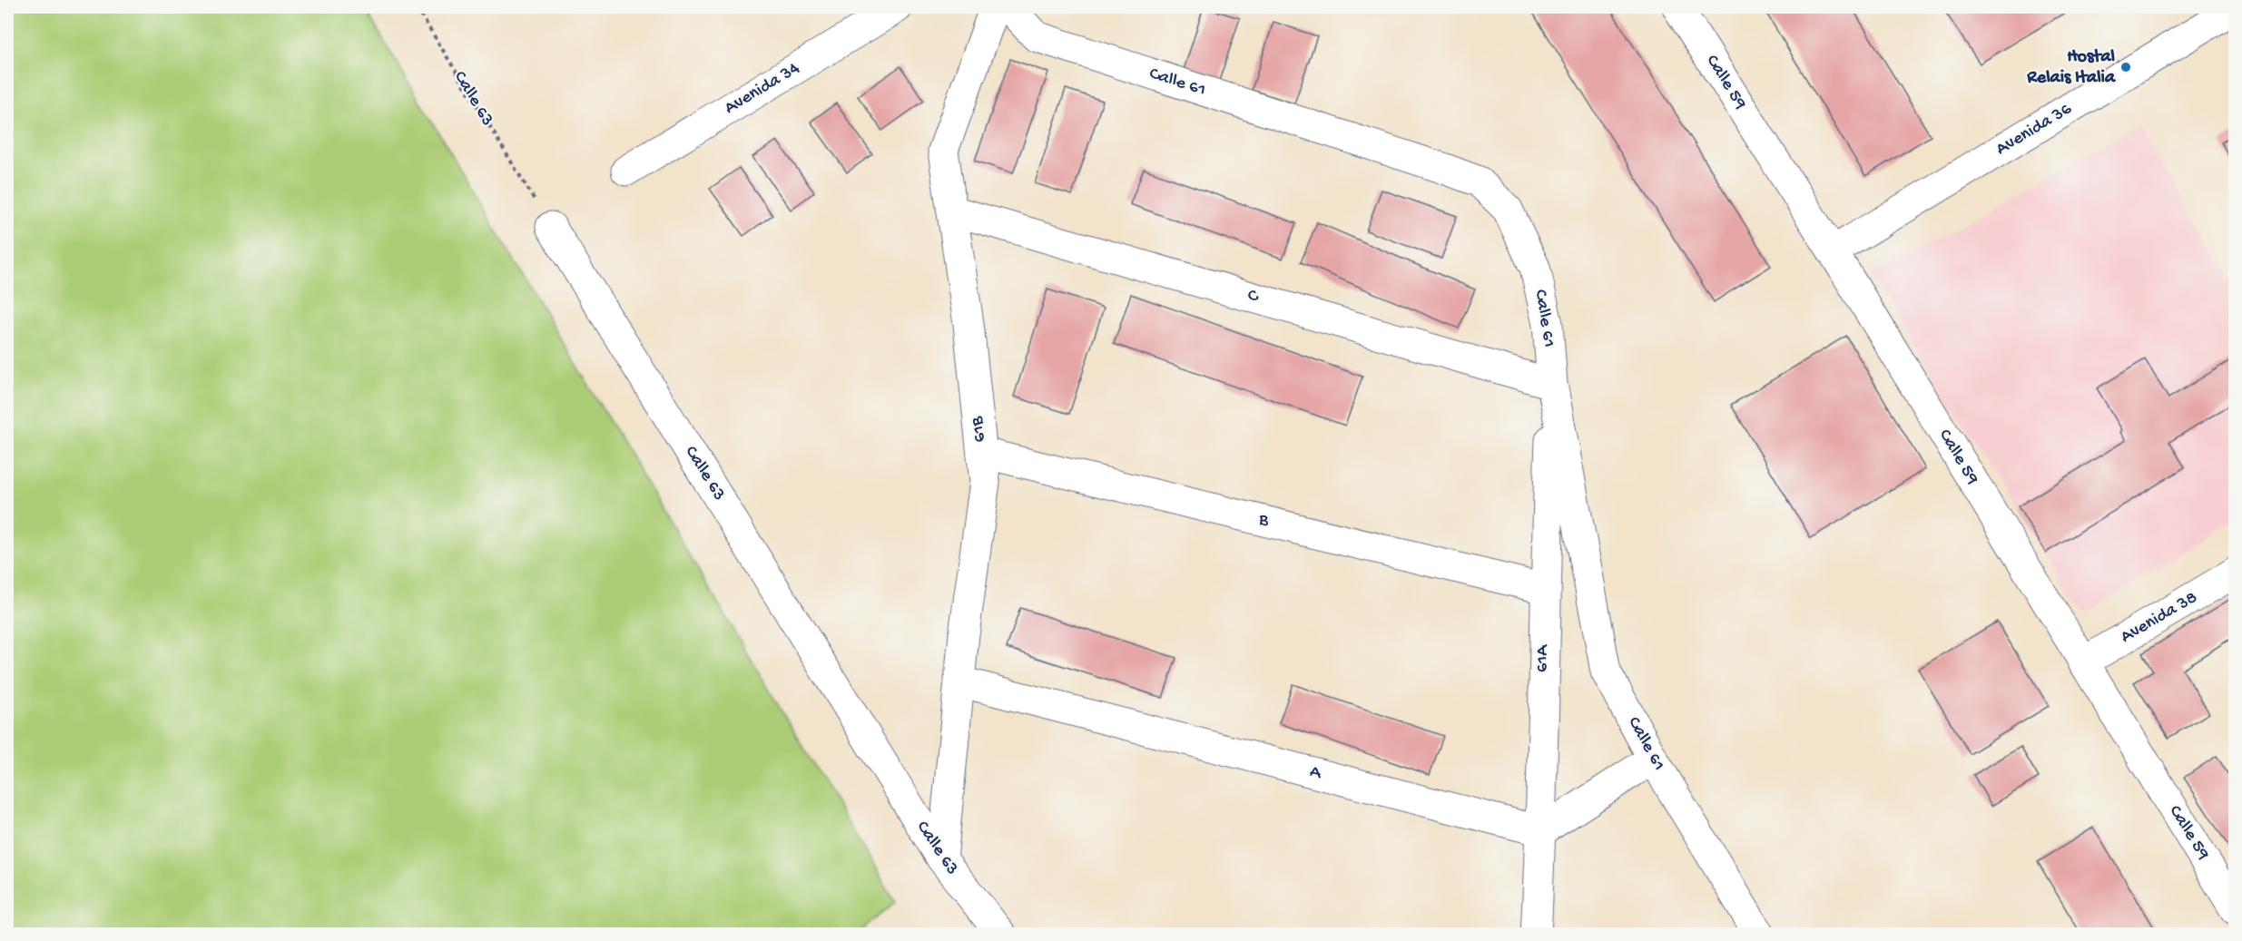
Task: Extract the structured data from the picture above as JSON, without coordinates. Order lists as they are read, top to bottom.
{
  "streets": {
    "street": [
      "Calle 61",
      "Calle 59",
      "Avenida 34",
      "Calle 63",
      "Avenida 36",
      "C",
      "61B",
      "B",
      "Avenida 38",
      "61A",
      "A"
    ]
  },
  "crossings": [
    ["Calle 61", "C"],
    ["Calle 61", "61A"],
    ["Calle 59", "Avenida 36"],
    ["Calle 59", "Avenida 38"],
    ["Calle 63", "61B"],
    ["C", "61B"],
    ["C", "61A"],
    ["61B", "B"],
    ["61B", "A"],
    ["B", "61A"],
    ["61A", "A"]
  ],
  "places": ["Hostal Relais Italia"]
}
